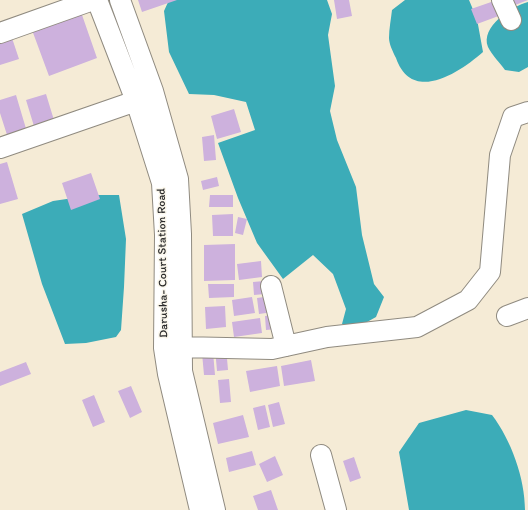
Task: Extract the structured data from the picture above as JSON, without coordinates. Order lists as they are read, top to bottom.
{
  "streets": {
    "street": ["Darusha- Court Station Road"]
  }
}
